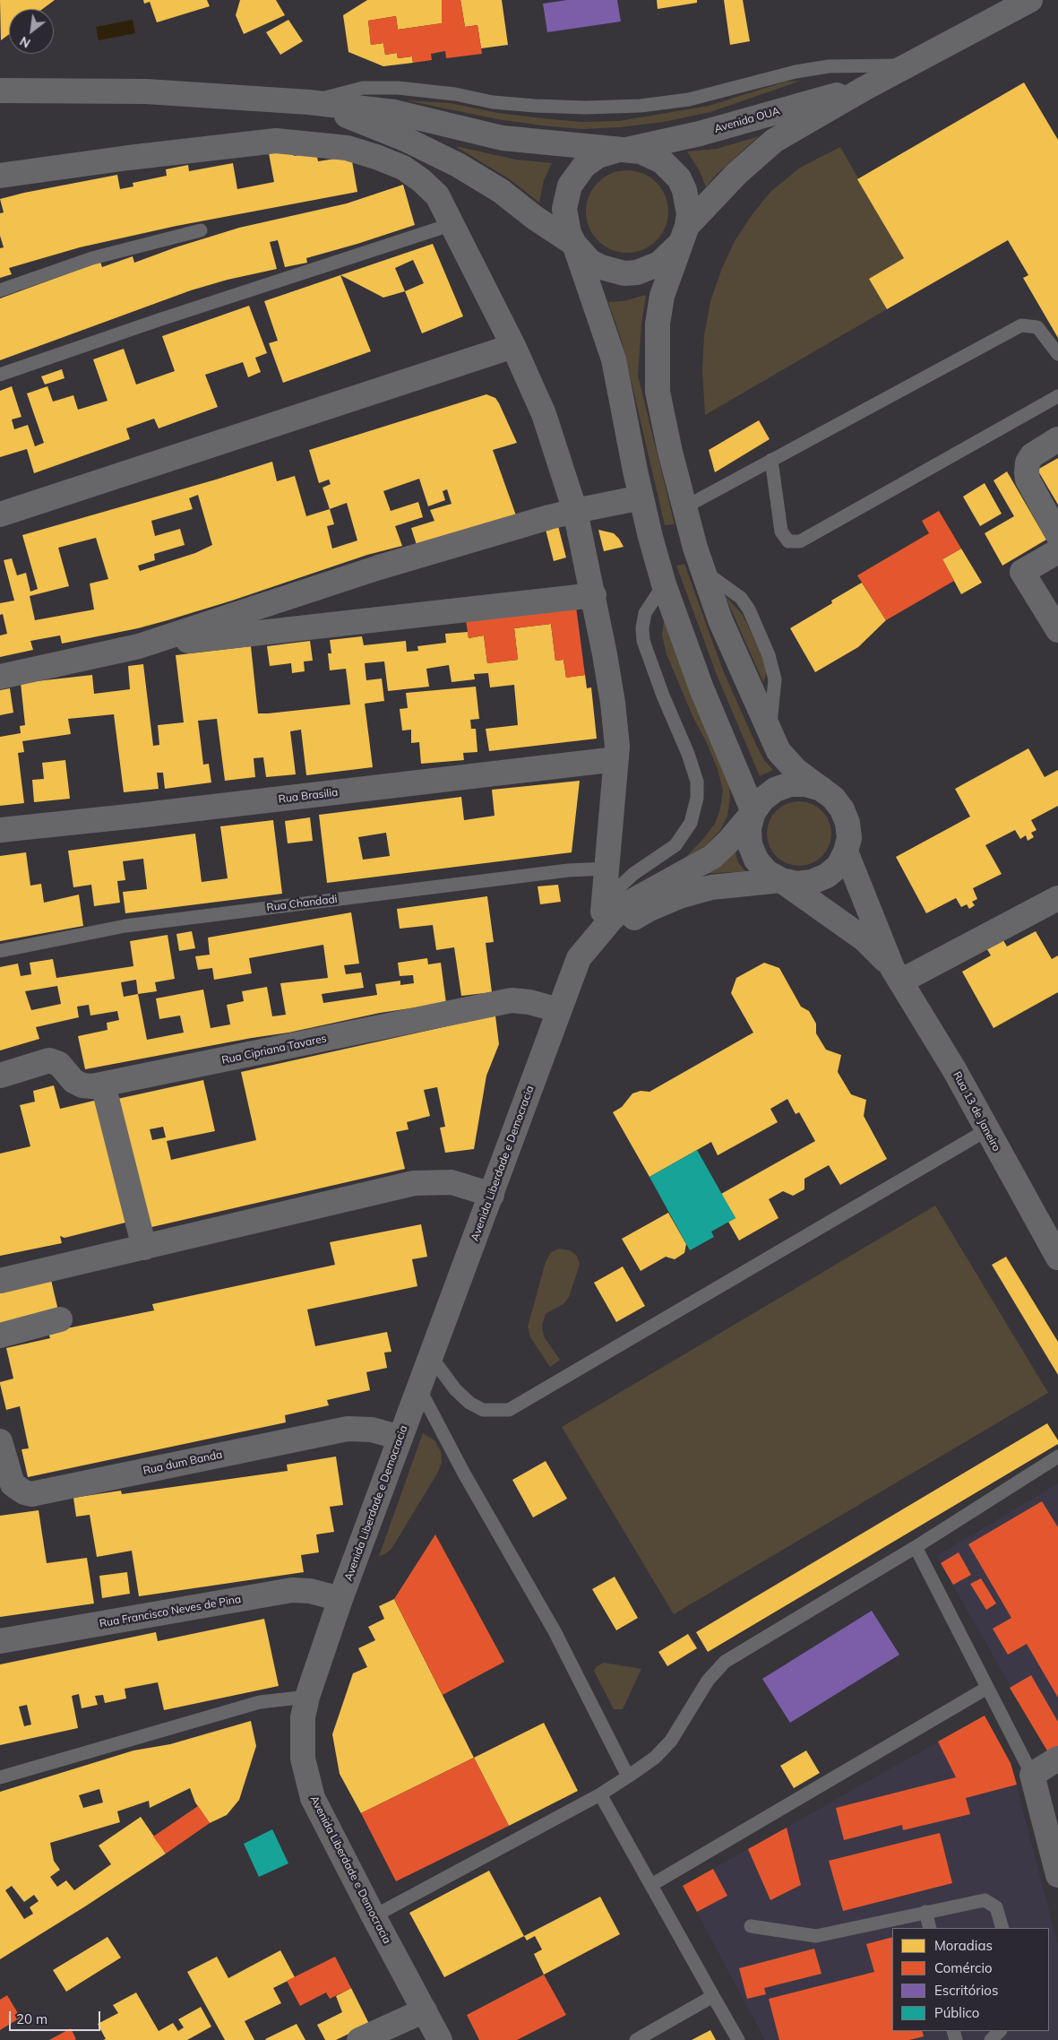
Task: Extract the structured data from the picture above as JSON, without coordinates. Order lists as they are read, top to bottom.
{
  "streets": {
    "street": [
      "Avenida OUA",
      "Rua Brasilia",
      "Rua Cipriana Tavares",
      "Rua 13 de Janeiro",
      "Avenida Liberdade e Democracia",
      "Rua dum Banda",
      "Rua Francisco Neves de Pina"
    ],
    "lane": ["Rua Chandadi"]
  },
  "crossings": [
    ["Rua Cipriana Tavares", "Avenida Liberdade e Democracia"],
    ["Rua 13 de Janeiro", "Avenida Liberdade e Democracia"],
    ["Avenida Liberdade e Democracia", "Rua dum Banda"],
    ["Avenida Liberdade e Democracia", "Rua Francisco Neves de Pina"]
  ],
  "legend": [
    "Moradias",
    "Comércio",
    "Escritórios",
    "Público"
  ],
  "scale_bar": "20 m",
  "north": "bottom left"
}
